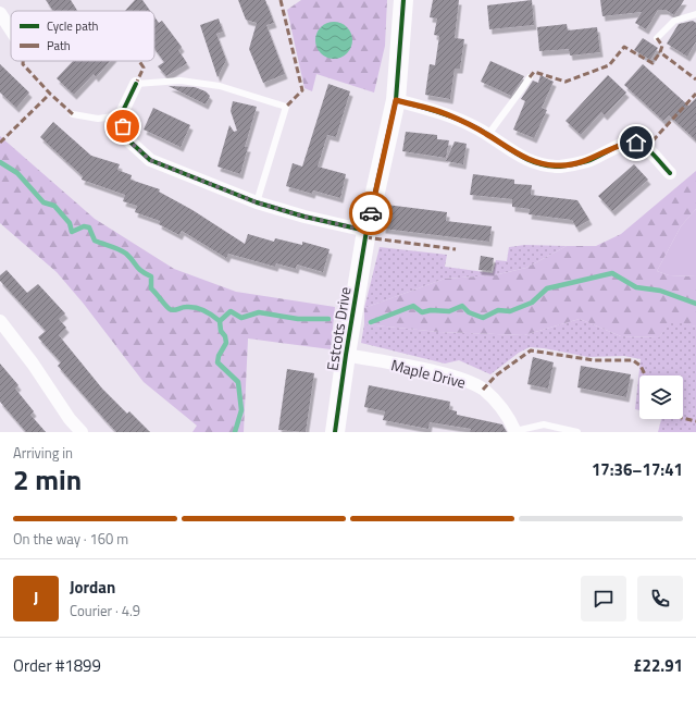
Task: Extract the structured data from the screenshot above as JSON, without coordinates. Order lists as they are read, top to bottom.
{
  "streets": {
    "street": ["Estcots Drive", "Maple Drive"]
  },
  "crossings": [
    ["Estcots Drive", "Maple Drive"]
  ],
  "legend": ["Cycle path", "Path"],
  "page": {
    "heading": ["2 min", "Arriving in", "17:36–17:41"],
    "panel": [
      "Jordan",
      "Courier · 4.9",
      "Order #1899",
      "£22.91"
    ],
    "bar": "On the way · 160 m",
    "round": "J"
  }
}
